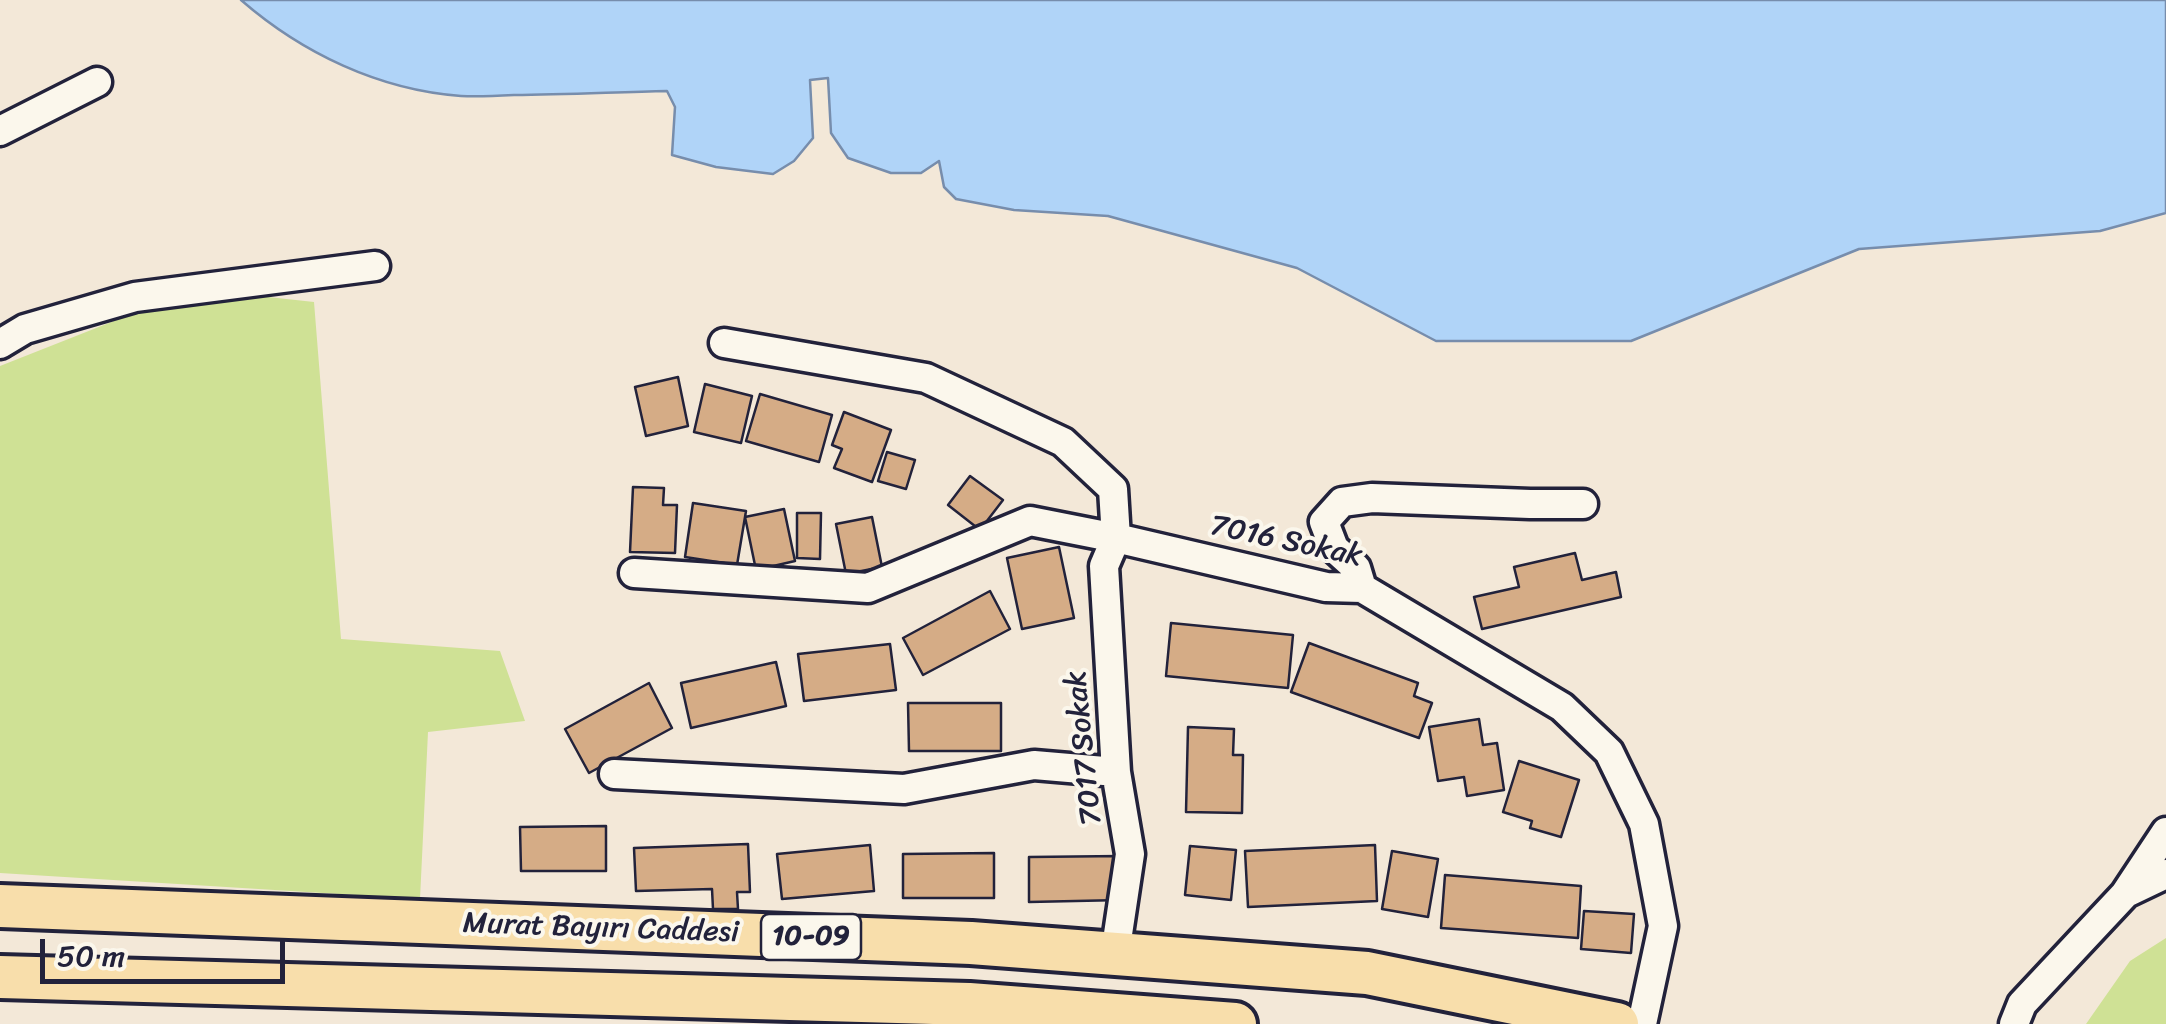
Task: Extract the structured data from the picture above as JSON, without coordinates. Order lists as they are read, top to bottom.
{
  "streets": {
    "main road": ["Murat Bayırı Caddesi", "10-09"],
    "street": ["7016 Sokak", "7017 Sokak"]
  },
  "crossings": [
    ["7016 Sokak", "7017 Sokak"],
    ["7017 Sokak", "Murat Bayırı Caddesi"]
  ],
  "scale_bar": "50 m"
}
